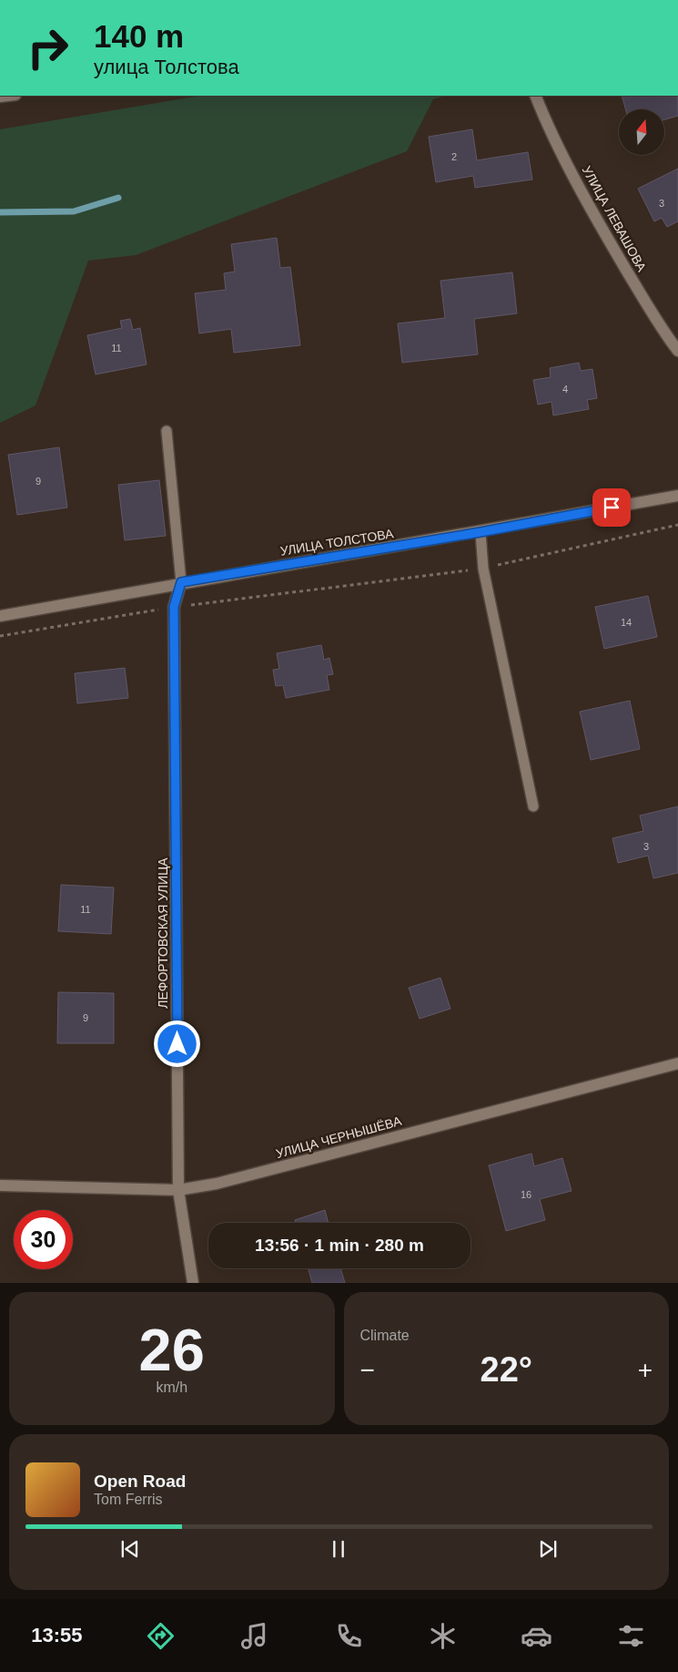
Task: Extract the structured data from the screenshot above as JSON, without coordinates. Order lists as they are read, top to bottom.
{
  "streets": {
    "street": [
      "УЛИЦА ЛЕВАШОВА",
      "УЛИЦА ТОЛСТОВА",
      "ЛЕФОРТОВСКАЯ УЛИЦА",
      "УЛИЦА ЧЕРНЫШЁВА"
    ]
  },
  "crossings": [
    ["УЛИЦА ТОЛСТОВА", "ЛЕФОРТОВСКАЯ УЛИЦА"],
    ["ЛЕФОРТОВСКАЯ УЛИЦА", "УЛИЦА ЧЕРНЫШЁВА"]
  ],
  "house_numbers": [
    "2",
    "3",
    "11",
    "4",
    "9",
    "14",
    "3",
    "11",
    "9",
    "16"
  ],
  "north": "top",
  "page": {
    "turn": ["140 m", "улица Толстова"],
    "limit": "30",
    "trip": "13:56 · 1 min · 280 m",
    "tile": [
      ["26", "km/h"],
      "Climate"
    ],
    "heat": ["−", "22°", "+"],
    "song": ["Open Road", "Tom Ferris"],
    "tabs": "13:55"
  }
}
